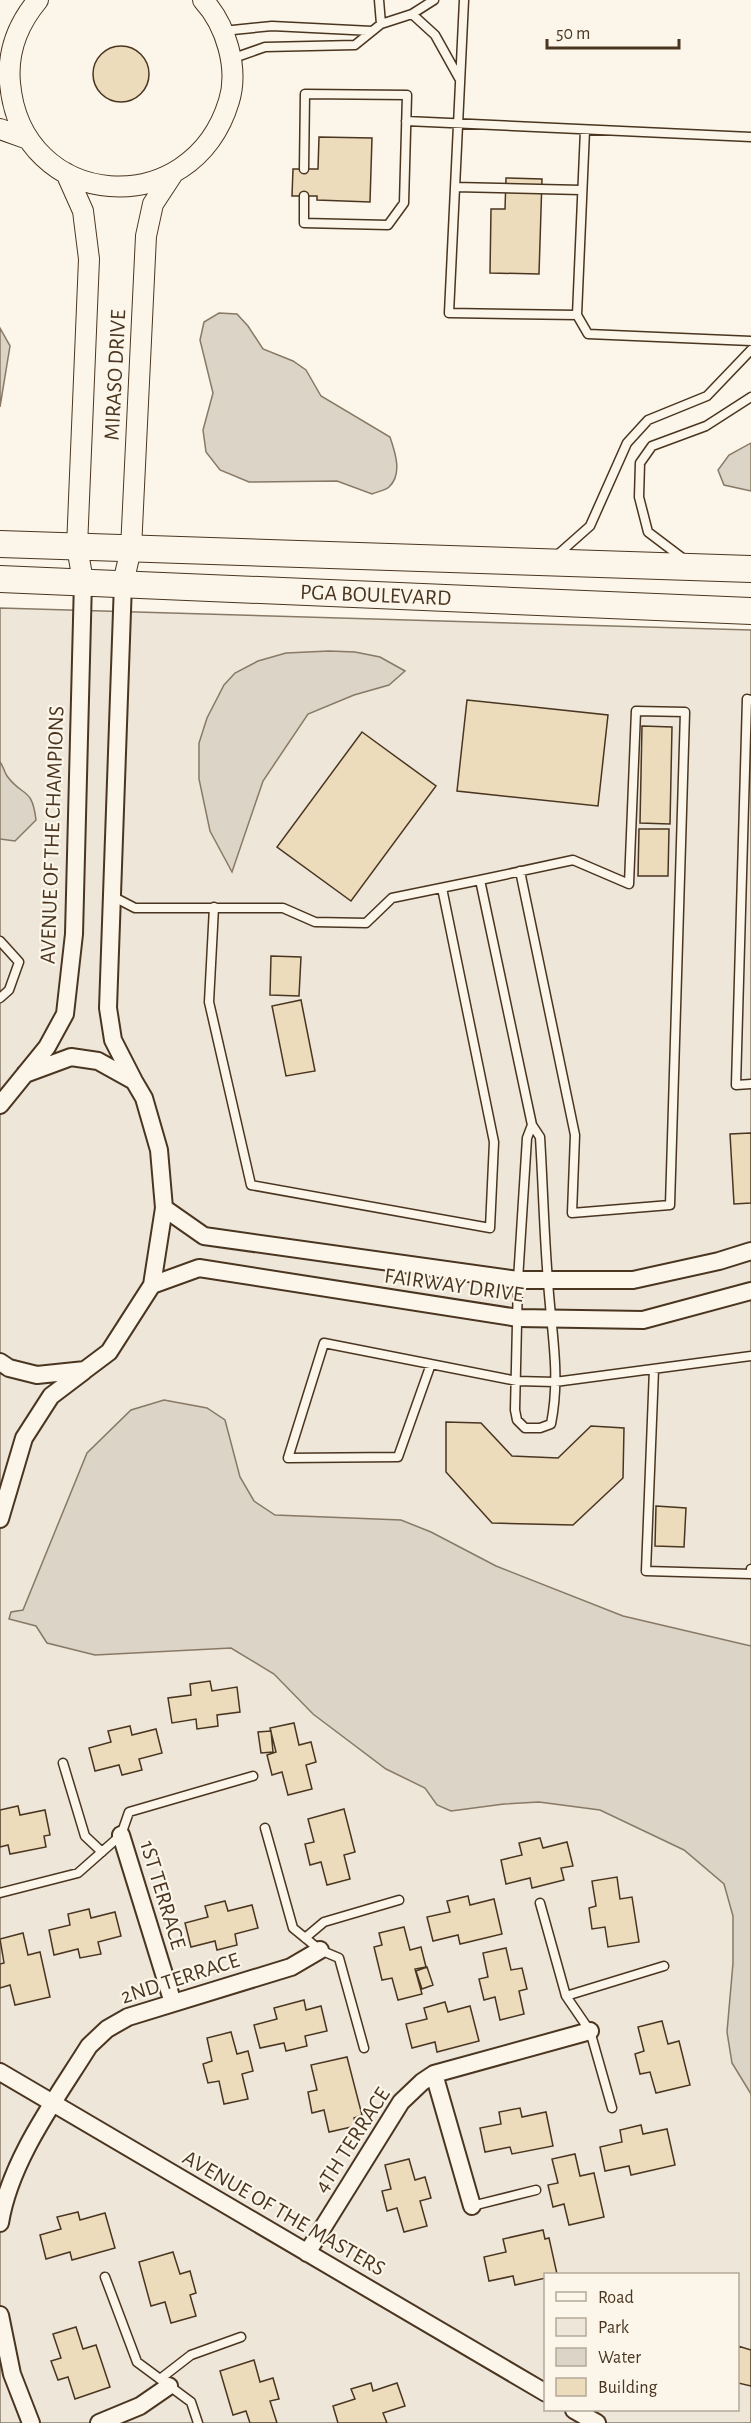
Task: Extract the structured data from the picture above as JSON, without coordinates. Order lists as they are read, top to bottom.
{
  "streets": {
    "main road": ["PGA BOULEVARD"],
    "street": [
      "MIRASO DRIVE",
      "AVENUE OF THE CHAMPIONS",
      "FAIRWAY DRIVE",
      "1ST TERRACE",
      "2ND TERRACE",
      "4TH TERRACE",
      "AVENUE OF THE MASTERS"
    ]
  },
  "crossings": [
    ["MIRASO DRIVE", "PGA BOULEVARD"],
    ["MIRASO DRIVE", "AVENUE OF THE CHAMPIONS"],
    ["PGA BOULEVARD", "AVENUE OF THE CHAMPIONS"],
    ["1ST TERRACE", "2ND TERRACE"],
    ["2ND TERRACE", "AVENUE OF THE MASTERS"],
    ["4TH TERRACE", "AVENUE OF THE MASTERS"]
  ],
  "legend": [
    "Road",
    "Park",
    "Water",
    "Building"
  ],
  "scale_bar": "50 m"
}
